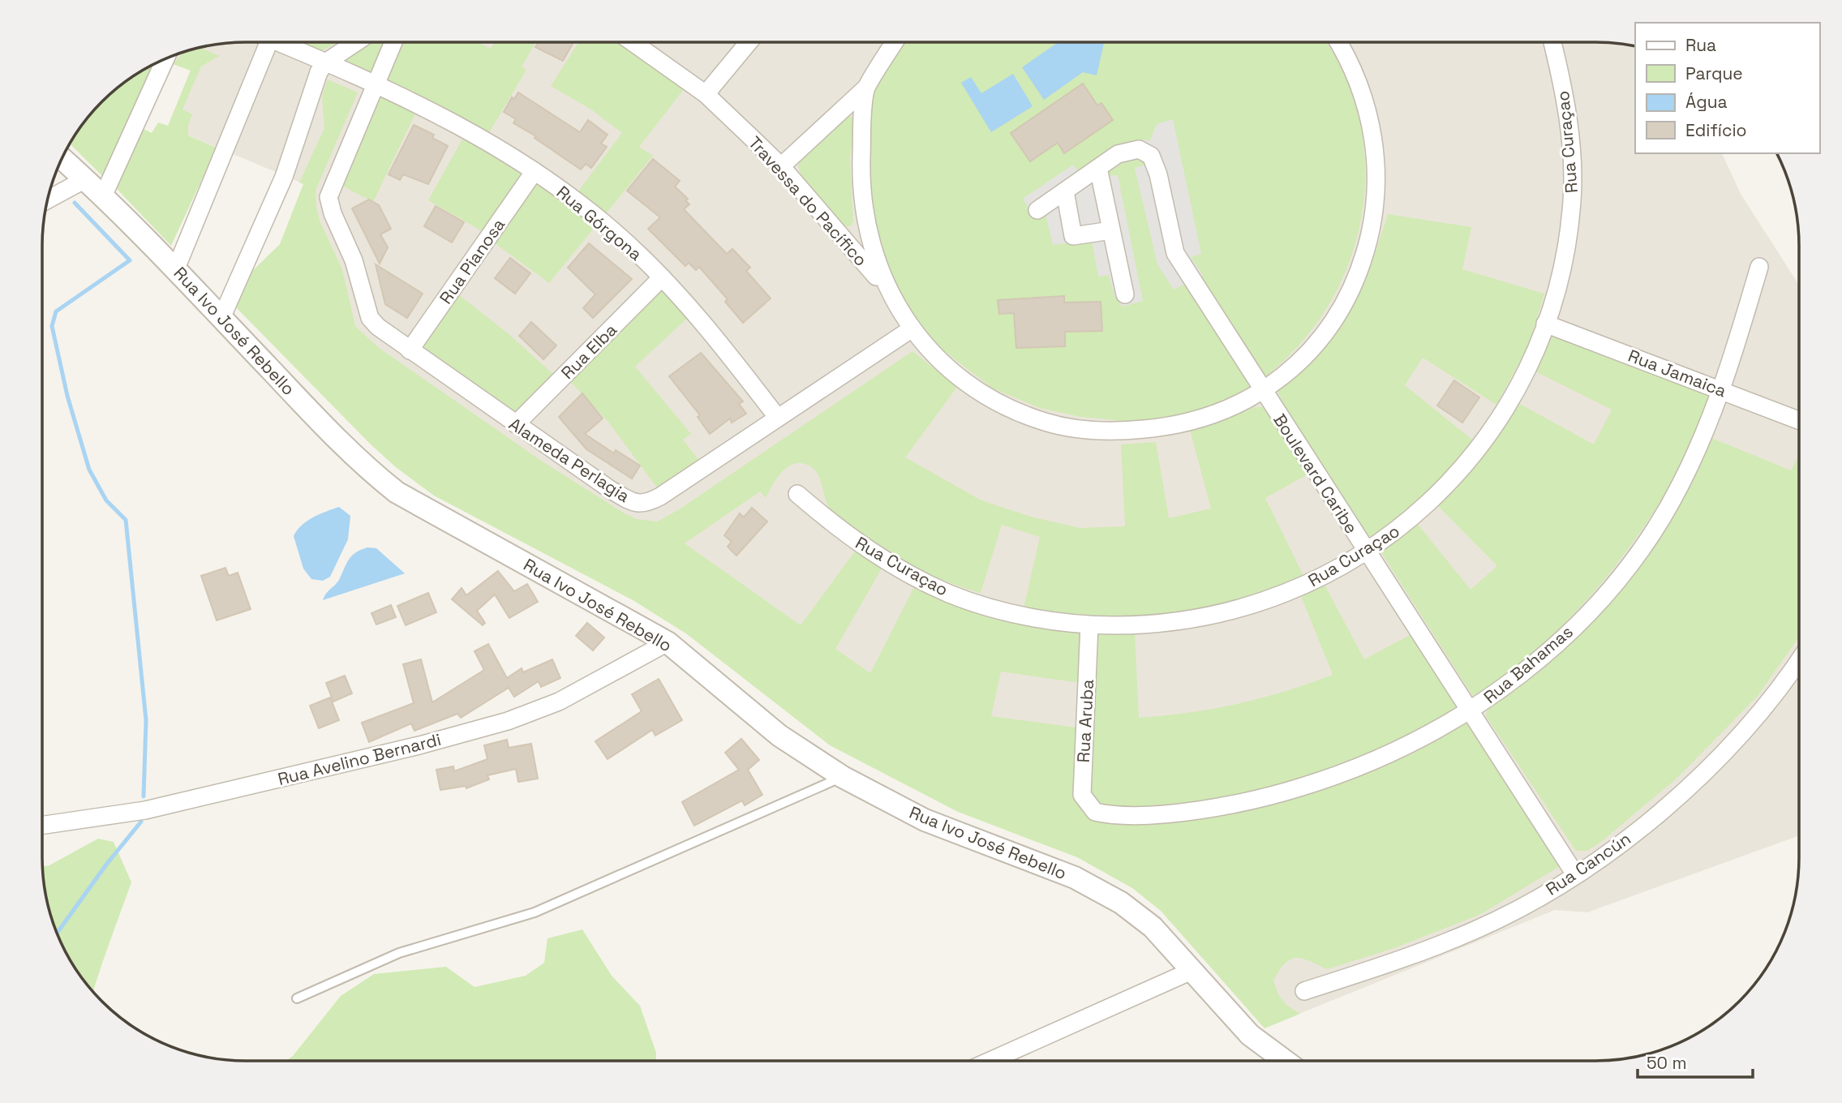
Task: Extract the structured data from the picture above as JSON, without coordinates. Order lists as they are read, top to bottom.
{
  "streets": {
    "street": [
      "Rua Curaçao",
      "Travessa do Pacífico",
      "Rua Górgona",
      "Rua Pianosa",
      "Rua Ivo José Rebello",
      "Rua Elba",
      "Rua Jamaica",
      "Alameda Perlagia",
      "Boulevard Caribe",
      "Rua Bahamas",
      "Rua Aruba",
      "Rua Avelino Bernardi",
      "Rua Cancún"
    ]
  },
  "crossings": [
    ["Rua Curaçao", "Rua Jamaica"],
    ["Rua Curaçao", "Boulevard Caribe"],
    ["Rua Curaçao", "Rua Aruba"],
    ["Rua Górgona", "Rua Pianosa"],
    ["Rua Górgona", "Rua Elba"],
    ["Rua Górgona", "Alameda Perlagia"],
    ["Rua Pianosa", "Alameda Perlagia"],
    ["Rua Ivo José Rebello", "Rua Avelino Bernardi"],
    ["Rua Elba", "Alameda Perlagia"],
    ["Rua Jamaica", "Rua Bahamas"],
    ["Boulevard Caribe", "Rua Bahamas"],
    ["Boulevard Caribe", "Rua Cancún"],
    ["Rua Bahamas", "Rua Aruba"]
  ],
  "legend": [
    "Rua",
    "Parque",
    "Água",
    "Edifício"
  ],
  "scale_bar": "50 m"
}
